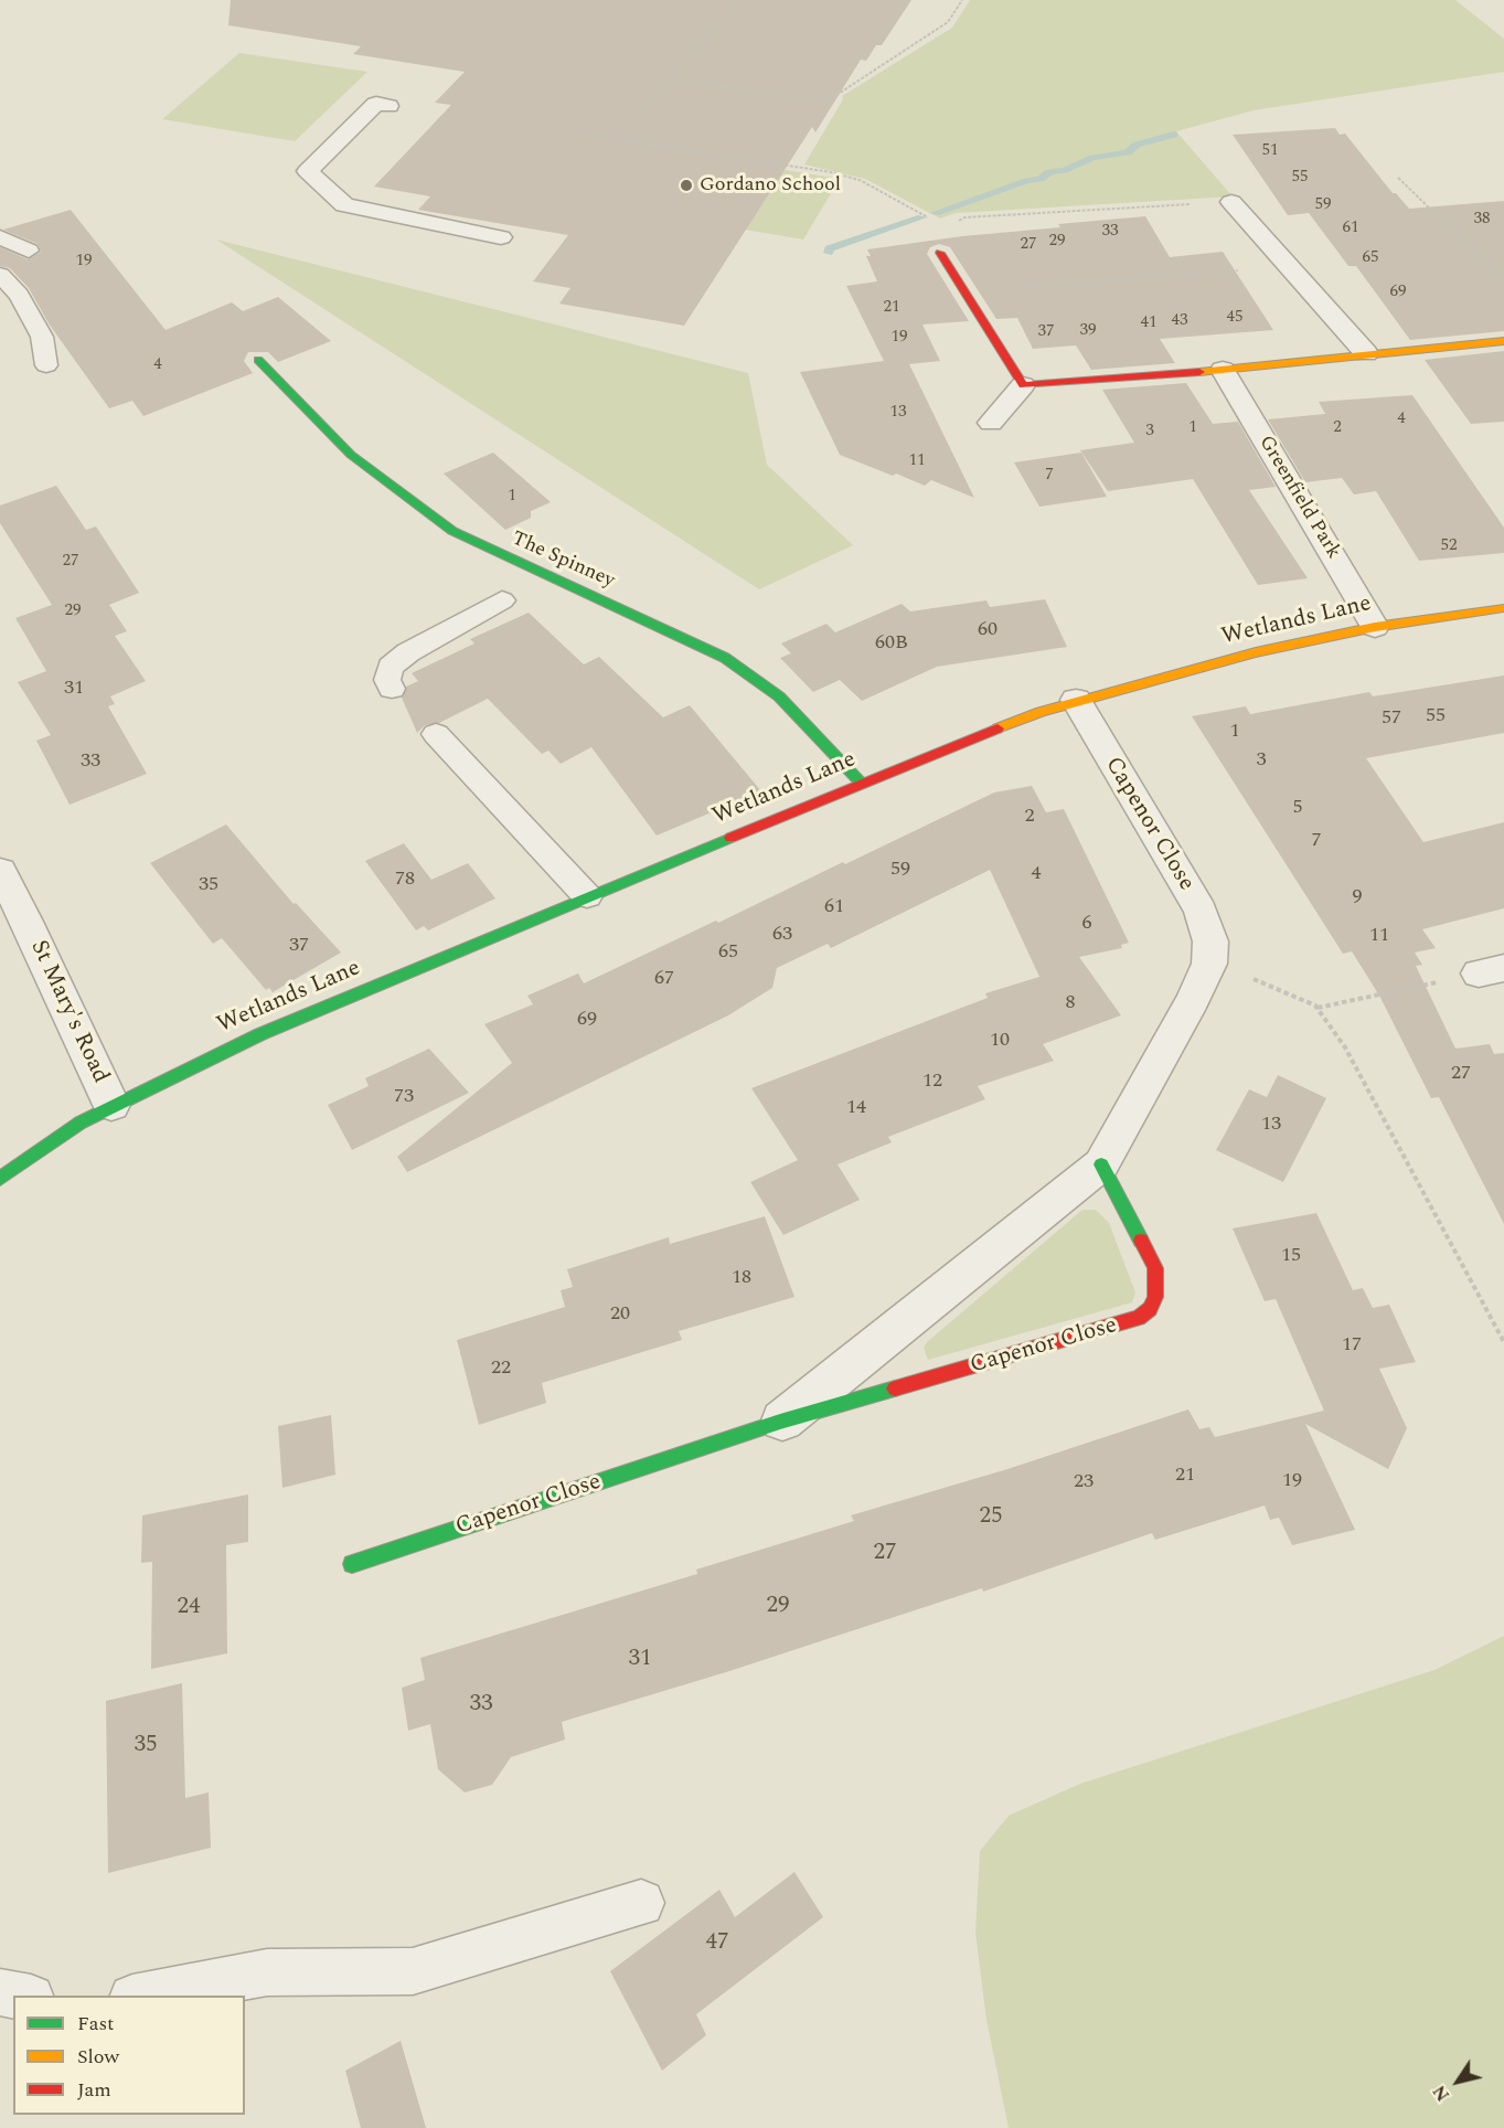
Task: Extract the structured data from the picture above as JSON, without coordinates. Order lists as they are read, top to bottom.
{
  "streets": {
    "street": [
      "Greenfield Park",
      "The Spinney",
      "Wetlands Lane",
      "Capenor Close",
      "St Mary's Road"
    ]
  },
  "crossings": [
    ["Greenfield Park", "Wetlands Lane"],
    ["The Spinney", "Wetlands Lane"],
    ["Wetlands Lane", "Capenor Close"],
    ["Wetlands Lane", "St Mary's Road"]
  ],
  "places": ["Gordano School"],
  "house_numbers": [
    "51",
    "55",
    "59",
    "38",
    "61",
    "33",
    "29",
    "27",
    "65",
    "19",
    "69",
    "21",
    "45",
    "43",
    "41",
    "39",
    "37",
    "19",
    "4",
    "13",
    "4",
    "1",
    "2",
    "3",
    "11",
    "7",
    "1",
    "52",
    "27",
    "29",
    "60",
    "60B",
    "31",
    "55",
    "57",
    "1",
    "3",
    "33",
    "5",
    "2",
    "7",
    "59",
    "4",
    "78",
    "35",
    "9",
    "61",
    "6",
    "63",
    "11",
    "37",
    "65",
    "67",
    "8",
    "69",
    "10",
    "27",
    "12",
    "73",
    "14",
    "13",
    "15",
    "18",
    "20",
    "17",
    "22",
    "21",
    "19",
    "23",
    "25",
    "27",
    "29",
    "24",
    "31",
    "33",
    "35",
    "47"
  ],
  "legend": ["Fast", "Slow", "Jam"],
  "north": "bottom left"
}
